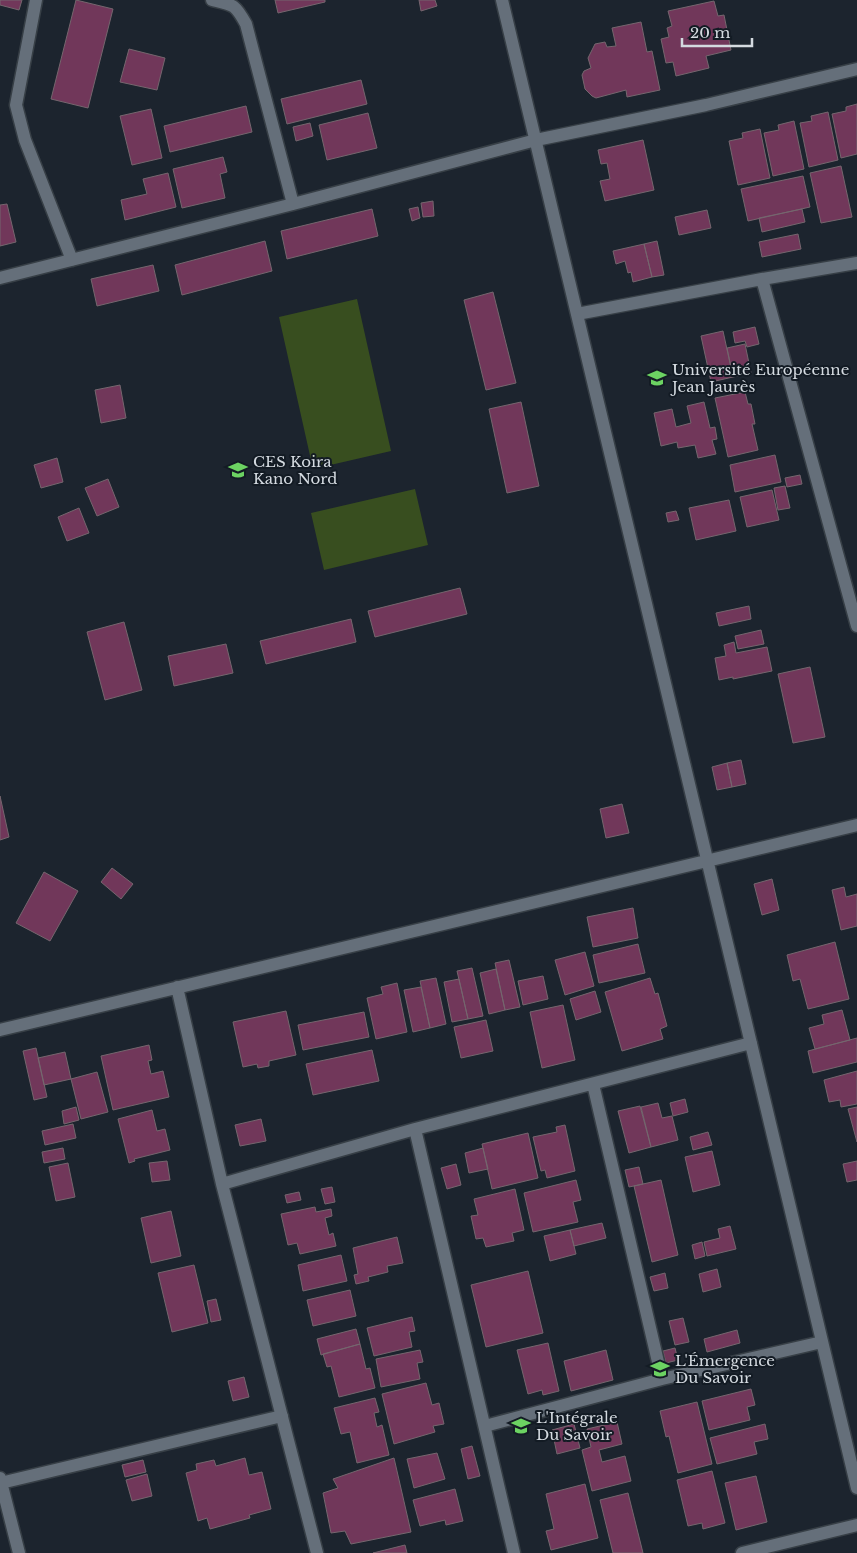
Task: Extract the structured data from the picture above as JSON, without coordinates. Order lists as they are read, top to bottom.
{
  "places": {
    "school or university": [
      "Université Européenne Jean Jaurès",
      "CES Koira Kano Nord",
      "L'Émergence Du Savoir",
      "L'Intégrale Du Savoir"
    ]
  },
  "scale_bar": "20 m"
}
